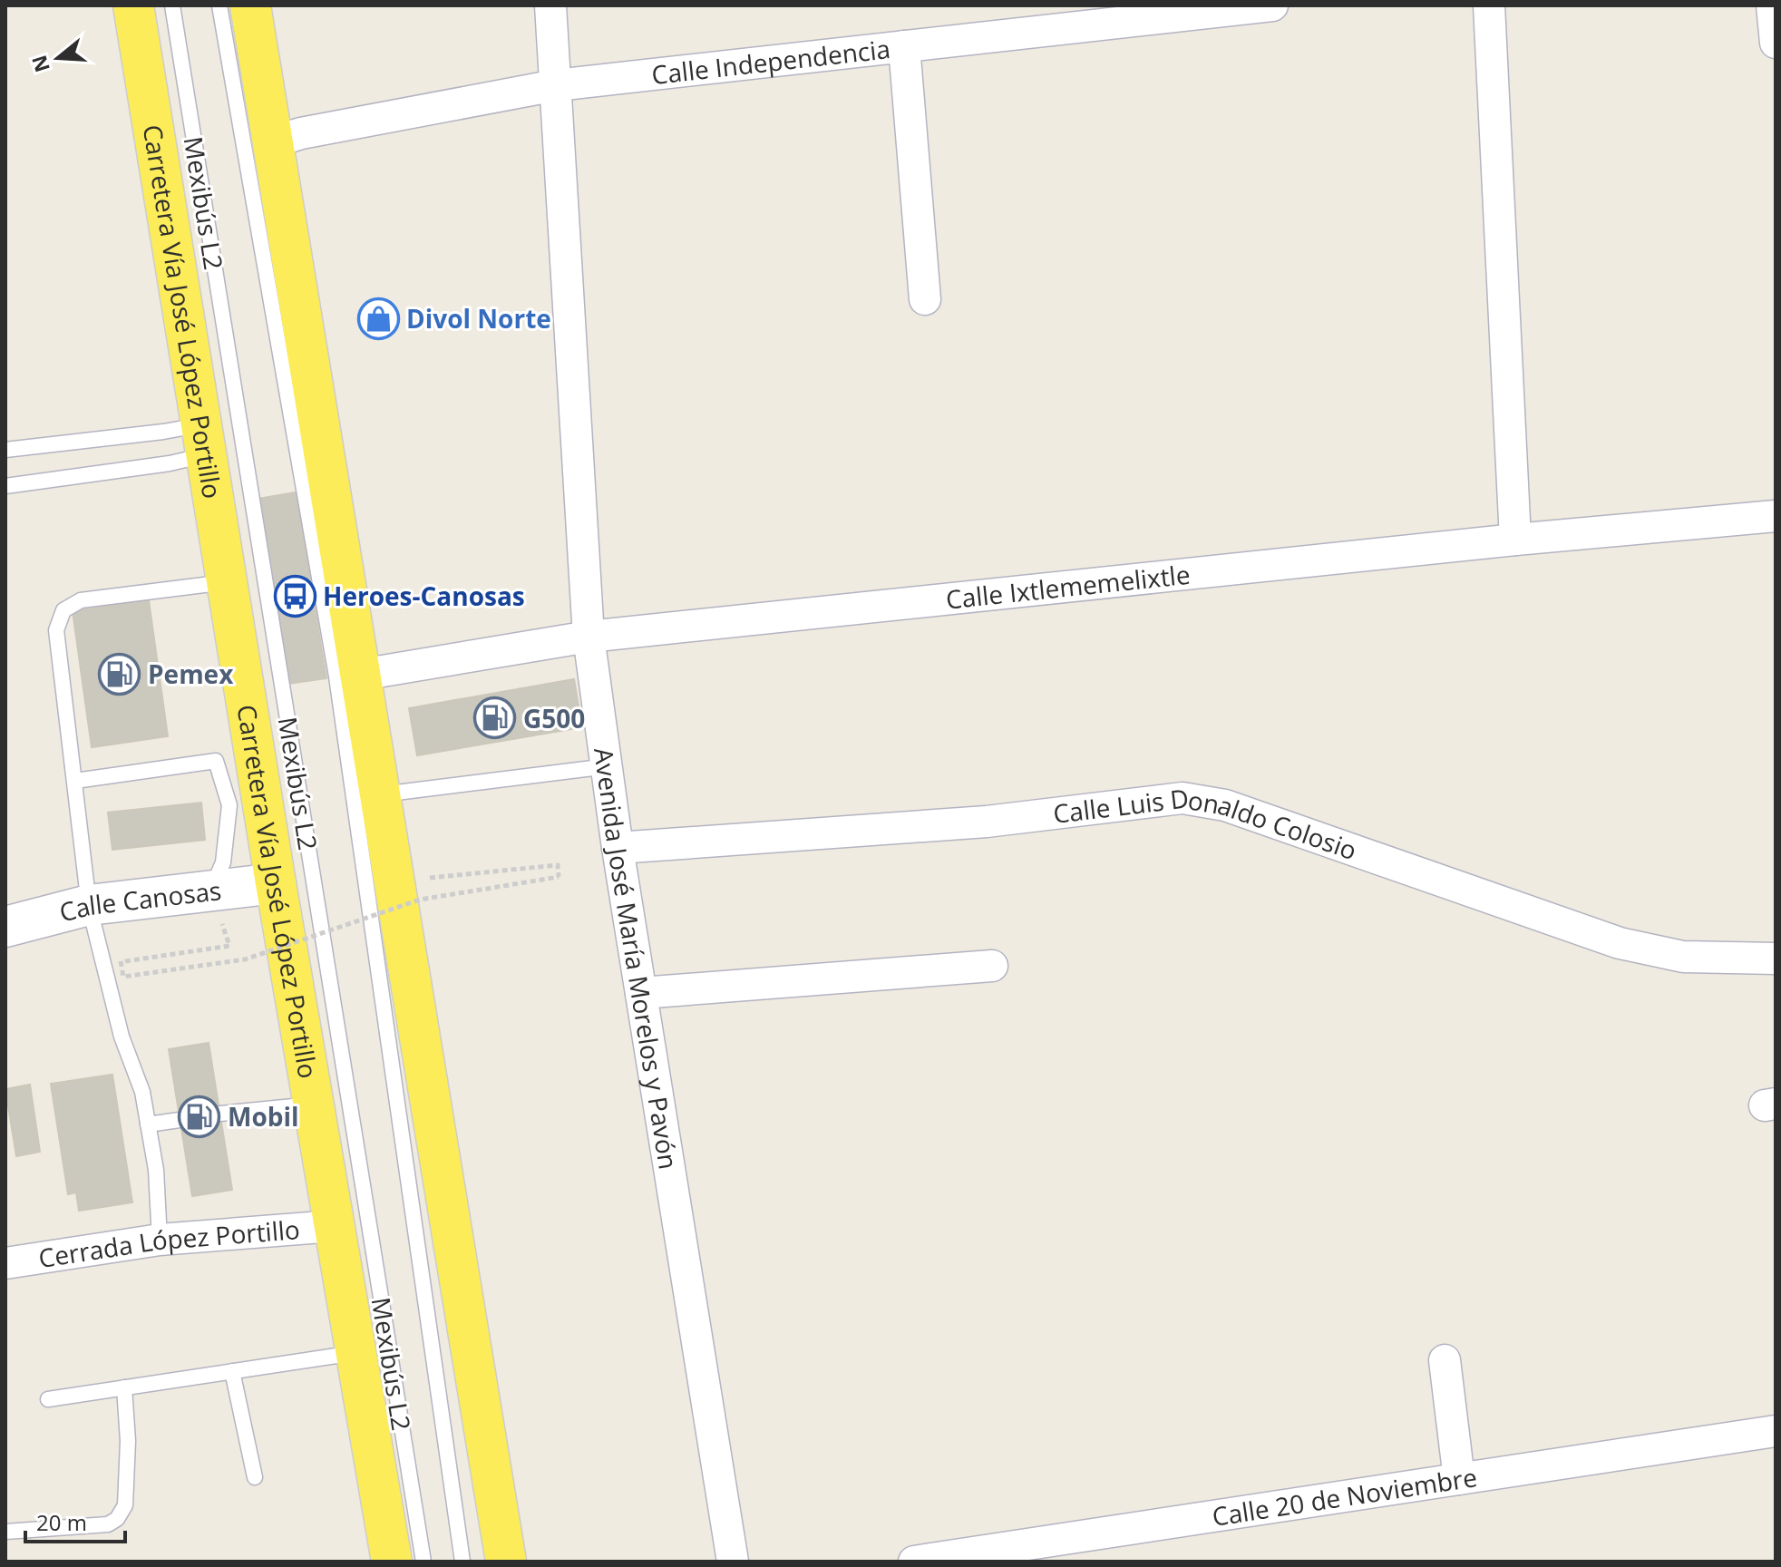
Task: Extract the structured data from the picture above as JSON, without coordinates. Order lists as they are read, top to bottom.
{
  "streets": {
    "main road": ["Carretera Vía José López Portillo"],
    "street": [
      "Calle Independencia",
      "Calle Ixtlememelixtle",
      "Calle Luis Donaldo Colosio",
      "Calle Canosas",
      "Avenida José María Morelos y Pavón",
      "Cerrada López Portillo",
      "Calle 20 de Noviembre"
    ],
    "lane": ["Mexibús L2"]
  },
  "crossings": [
    ["Calle Independencia", "Avenida José María Morelos y Pavón"],
    ["Carretera Vía José López Portillo", "Calle Canosas"],
    ["Carretera Vía José López Portillo", "Cerrada López Portillo"],
    ["Calle Ixtlememelixtle", "Avenida José María Morelos y Pavón"],
    ["Calle Luis Donaldo Colosio", "Avenida José María Morelos y Pavón"]
  ],
  "places": {
    "shop": ["Divol Norte"],
    "bus stop": ["Heroes-Canosas"],
    "fuel station": ["Pemex", "G500", "Mobil"]
  },
  "scale_bar": "20 m",
  "north": "left"
}
